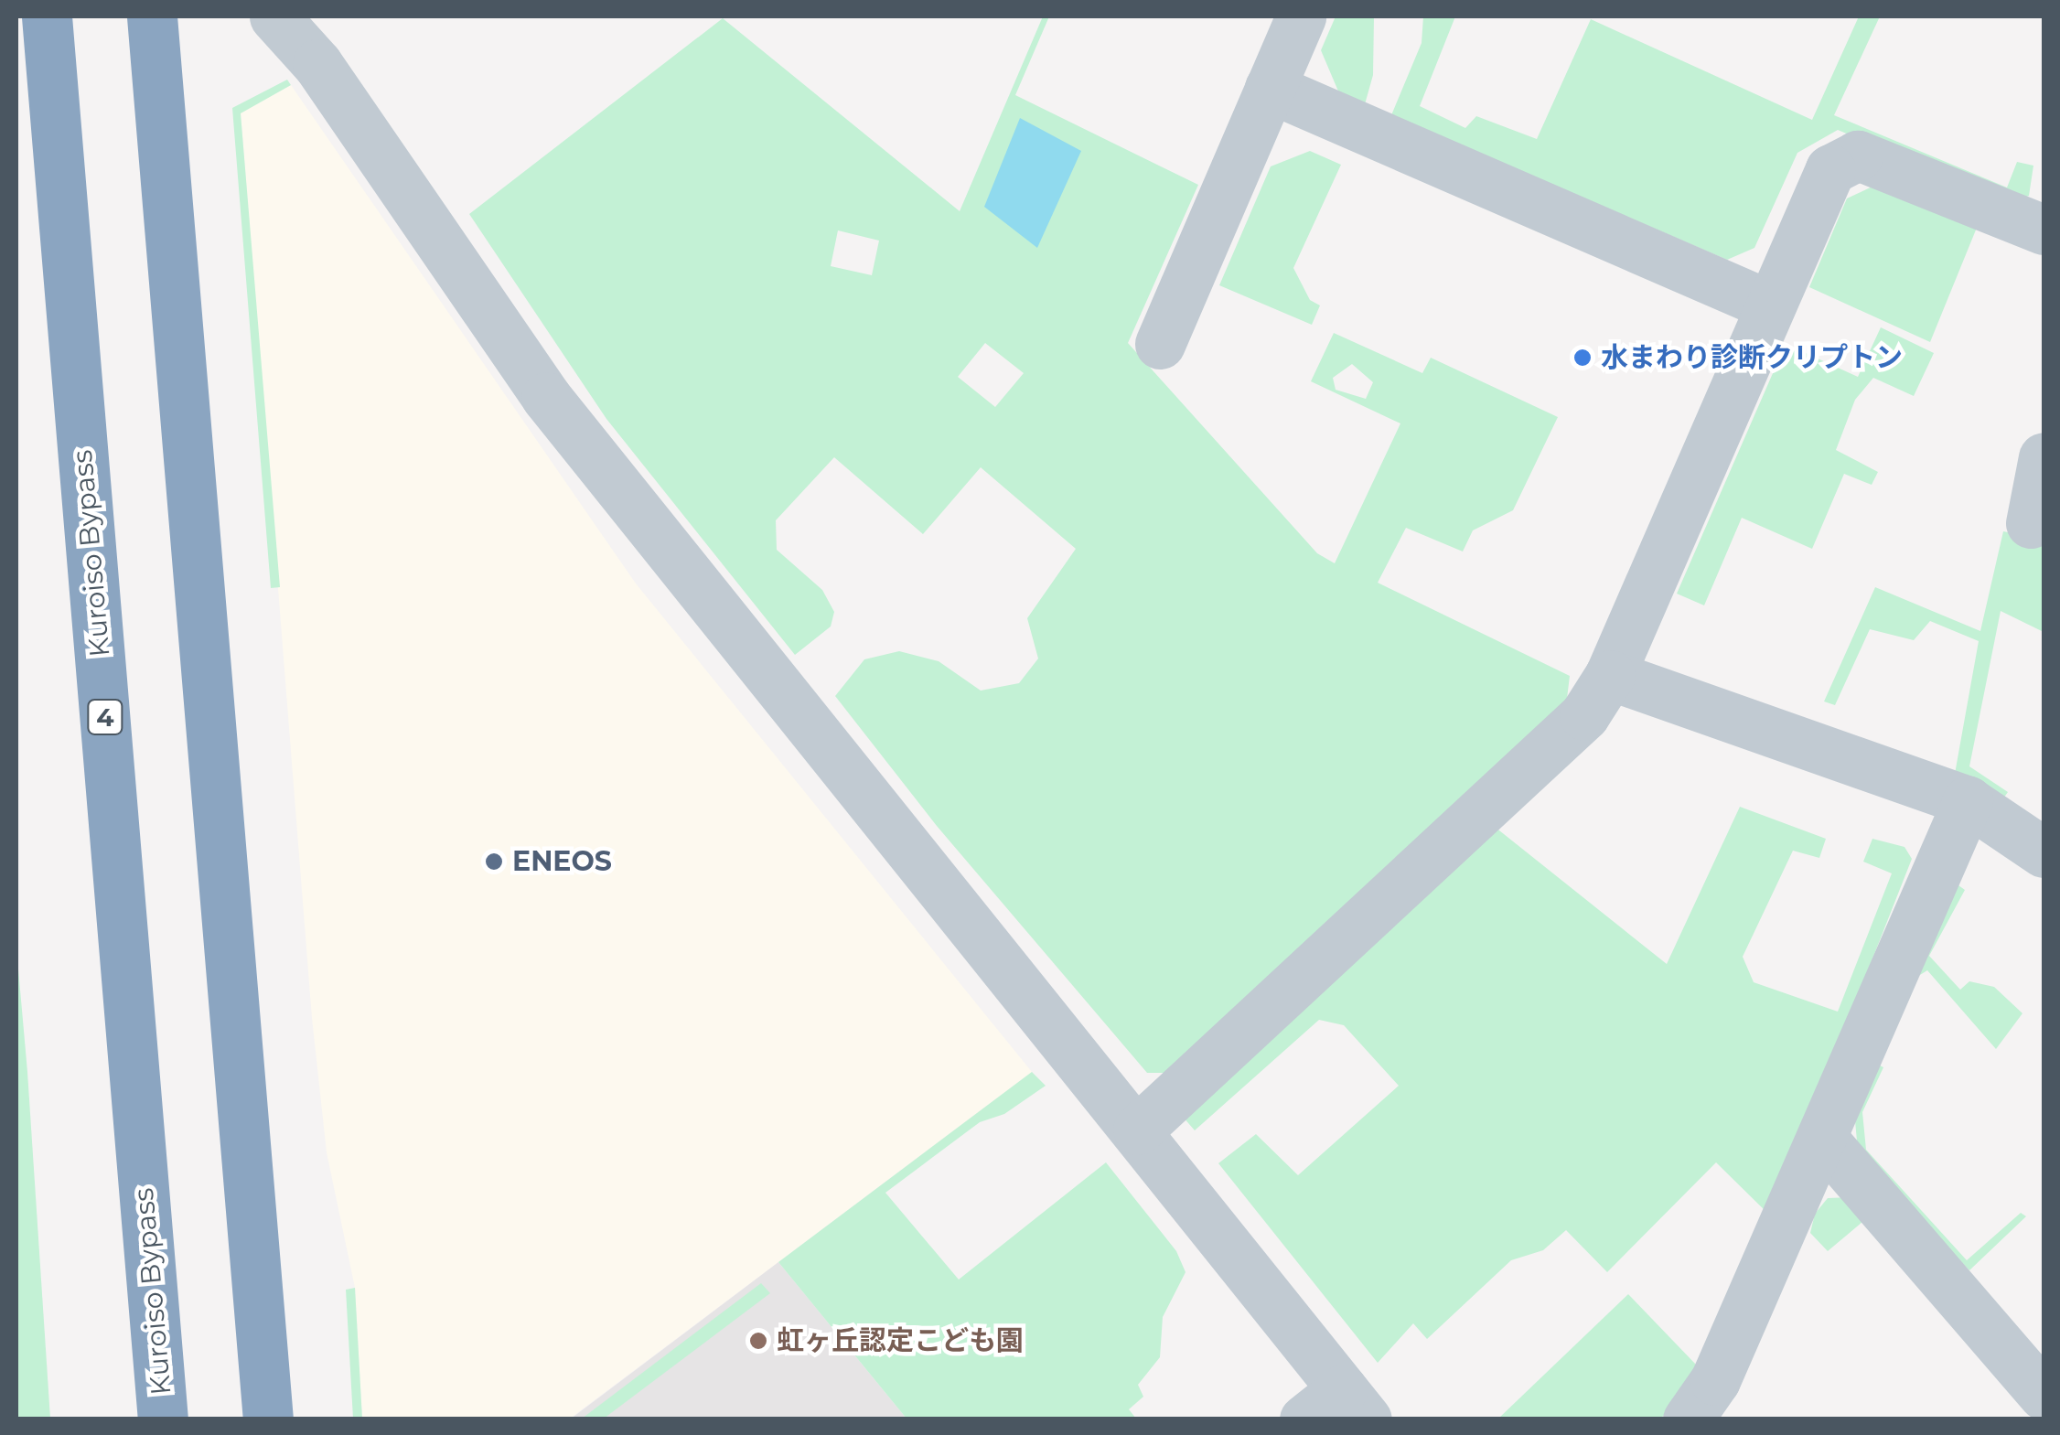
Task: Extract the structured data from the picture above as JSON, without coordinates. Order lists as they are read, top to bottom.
{
  "streets": {
    "highway": ["Kuroiso Bypass", "4"]
  },
  "places": ["水まわり診断クリプトン", "ENEOS", "虹ヶ丘認定こども園"]
}
